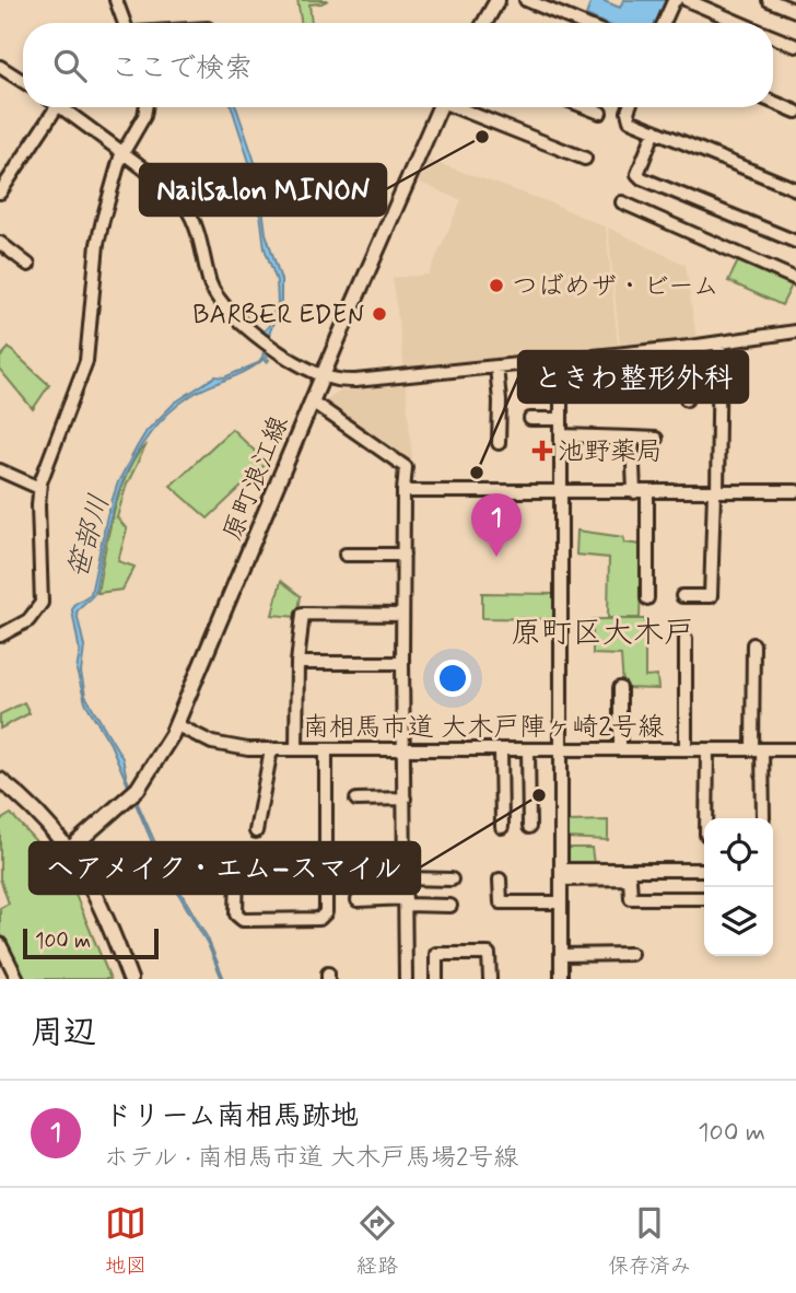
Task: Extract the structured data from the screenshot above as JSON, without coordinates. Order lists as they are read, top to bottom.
{
  "streets": {
    "main road": ["原町浪江線"],
    "street": ["南相馬市道 大木戸陣ヶ崎2号線"]
  },
  "crossings": [
    ["原町浪江線", "南相馬市道 大木戸陣ヶ崎2号線"]
  ],
  "districts": ["原町区大木戸"],
  "water": ["笹部川"],
  "places": {
    "other": [
      "Nailsalon MINON",
      "つばめザ・ビーム",
      "BARBER EDEN",
      "ときわ整形外科",
      "ヘアメイク・エム−スマイル"
    ],
    "health": ["池野薬局"]
  },
  "scale_bar": "100 m",
  "page": {
    "search": "ここで検索",
    "pins": "1",
    "scale": "100 m",
    "heading": "周辺",
    "list": [
      {
        "mark": "1",
        "name": "ドリーム南相馬跡地",
        "note": "ホテル · 南相馬市道 大木戸馬場2号線",
        "value": "100 m"
      }
    ],
    "nav": ["地図", "経路", "保存済み"]
  }
}
